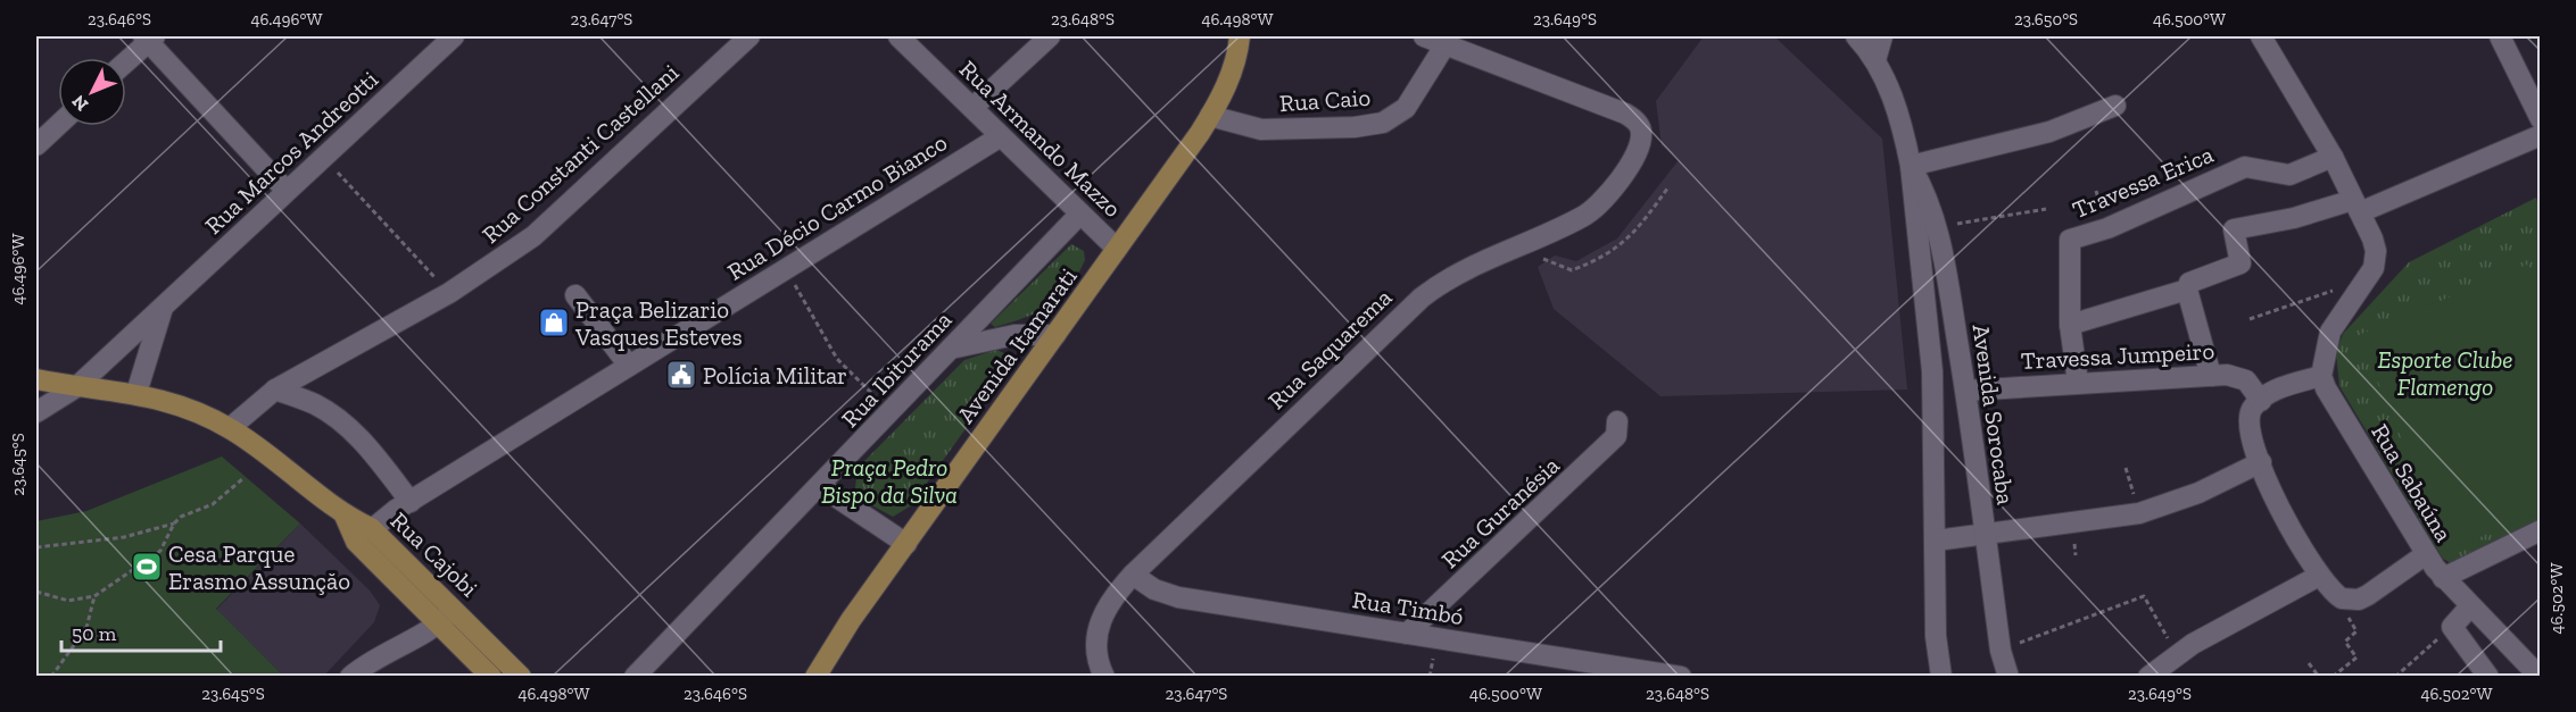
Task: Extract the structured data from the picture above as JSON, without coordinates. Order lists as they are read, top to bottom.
{
  "streets": {
    "main road": ["Avenida Itamarati", "Rua Cajobi"],
    "street": [
      "Rua Caio",
      "Rua Armando Mazzo",
      "Rua Marcos Andreotti",
      "Rua Constanti Castellani",
      "Travessa Erica",
      "Rua Décio Carmo Bianco",
      "Rua Saquarema",
      "Travessa Jumpeiro",
      "Rua Ibiturama",
      "Avenida Sorocaba",
      "Rua Sabaúna",
      "Rua Guranésia",
      "Rua Timbó"
    ]
  },
  "crossings": [
    ["Rua Caio", "Avenida Itamarati"],
    ["Rua Caio", "Rua Saquarema"],
    ["Rua Armando Mazzo", "Rua Décio Carmo Bianco"],
    ["Rua Armando Mazzo", "Avenida Itamarati"],
    ["Rua Armando Mazzo", "Rua Ibiturama"],
    ["Rua Constanti Castellani", "Rua Cajobi"],
    ["Travessa Erica", "Travessa Jumpeiro"],
    ["Rua Décio Carmo Bianco", "Rua Cajobi"],
    ["Rua Saquarema", "Rua Timbó"],
    ["Travessa Jumpeiro", "Avenida Sorocaba"],
    ["Rua Guranésia", "Rua Timbó"]
  ],
  "parks": ["Esporte Clube Flamengo", "Praça Pedro Bispo da Silva"],
  "places": {
    "shop": ["Praça Belizario Vasques Esteves"],
    "public building": ["Polícia Militar"],
    "sports": ["Cesa Parque Erasmo Assunçăo"]
  },
  "scale_bar": "50 m",
  "north": "bottom left",
  "coordinates": [
    "23.646°S",
    "46.496°W",
    "23.647°S",
    "23.648°S",
    "46.498°W",
    "23.649°S",
    "23.650°S",
    "46.500°W",
    "23.645°S",
    "46.502°W"
  ]
}
